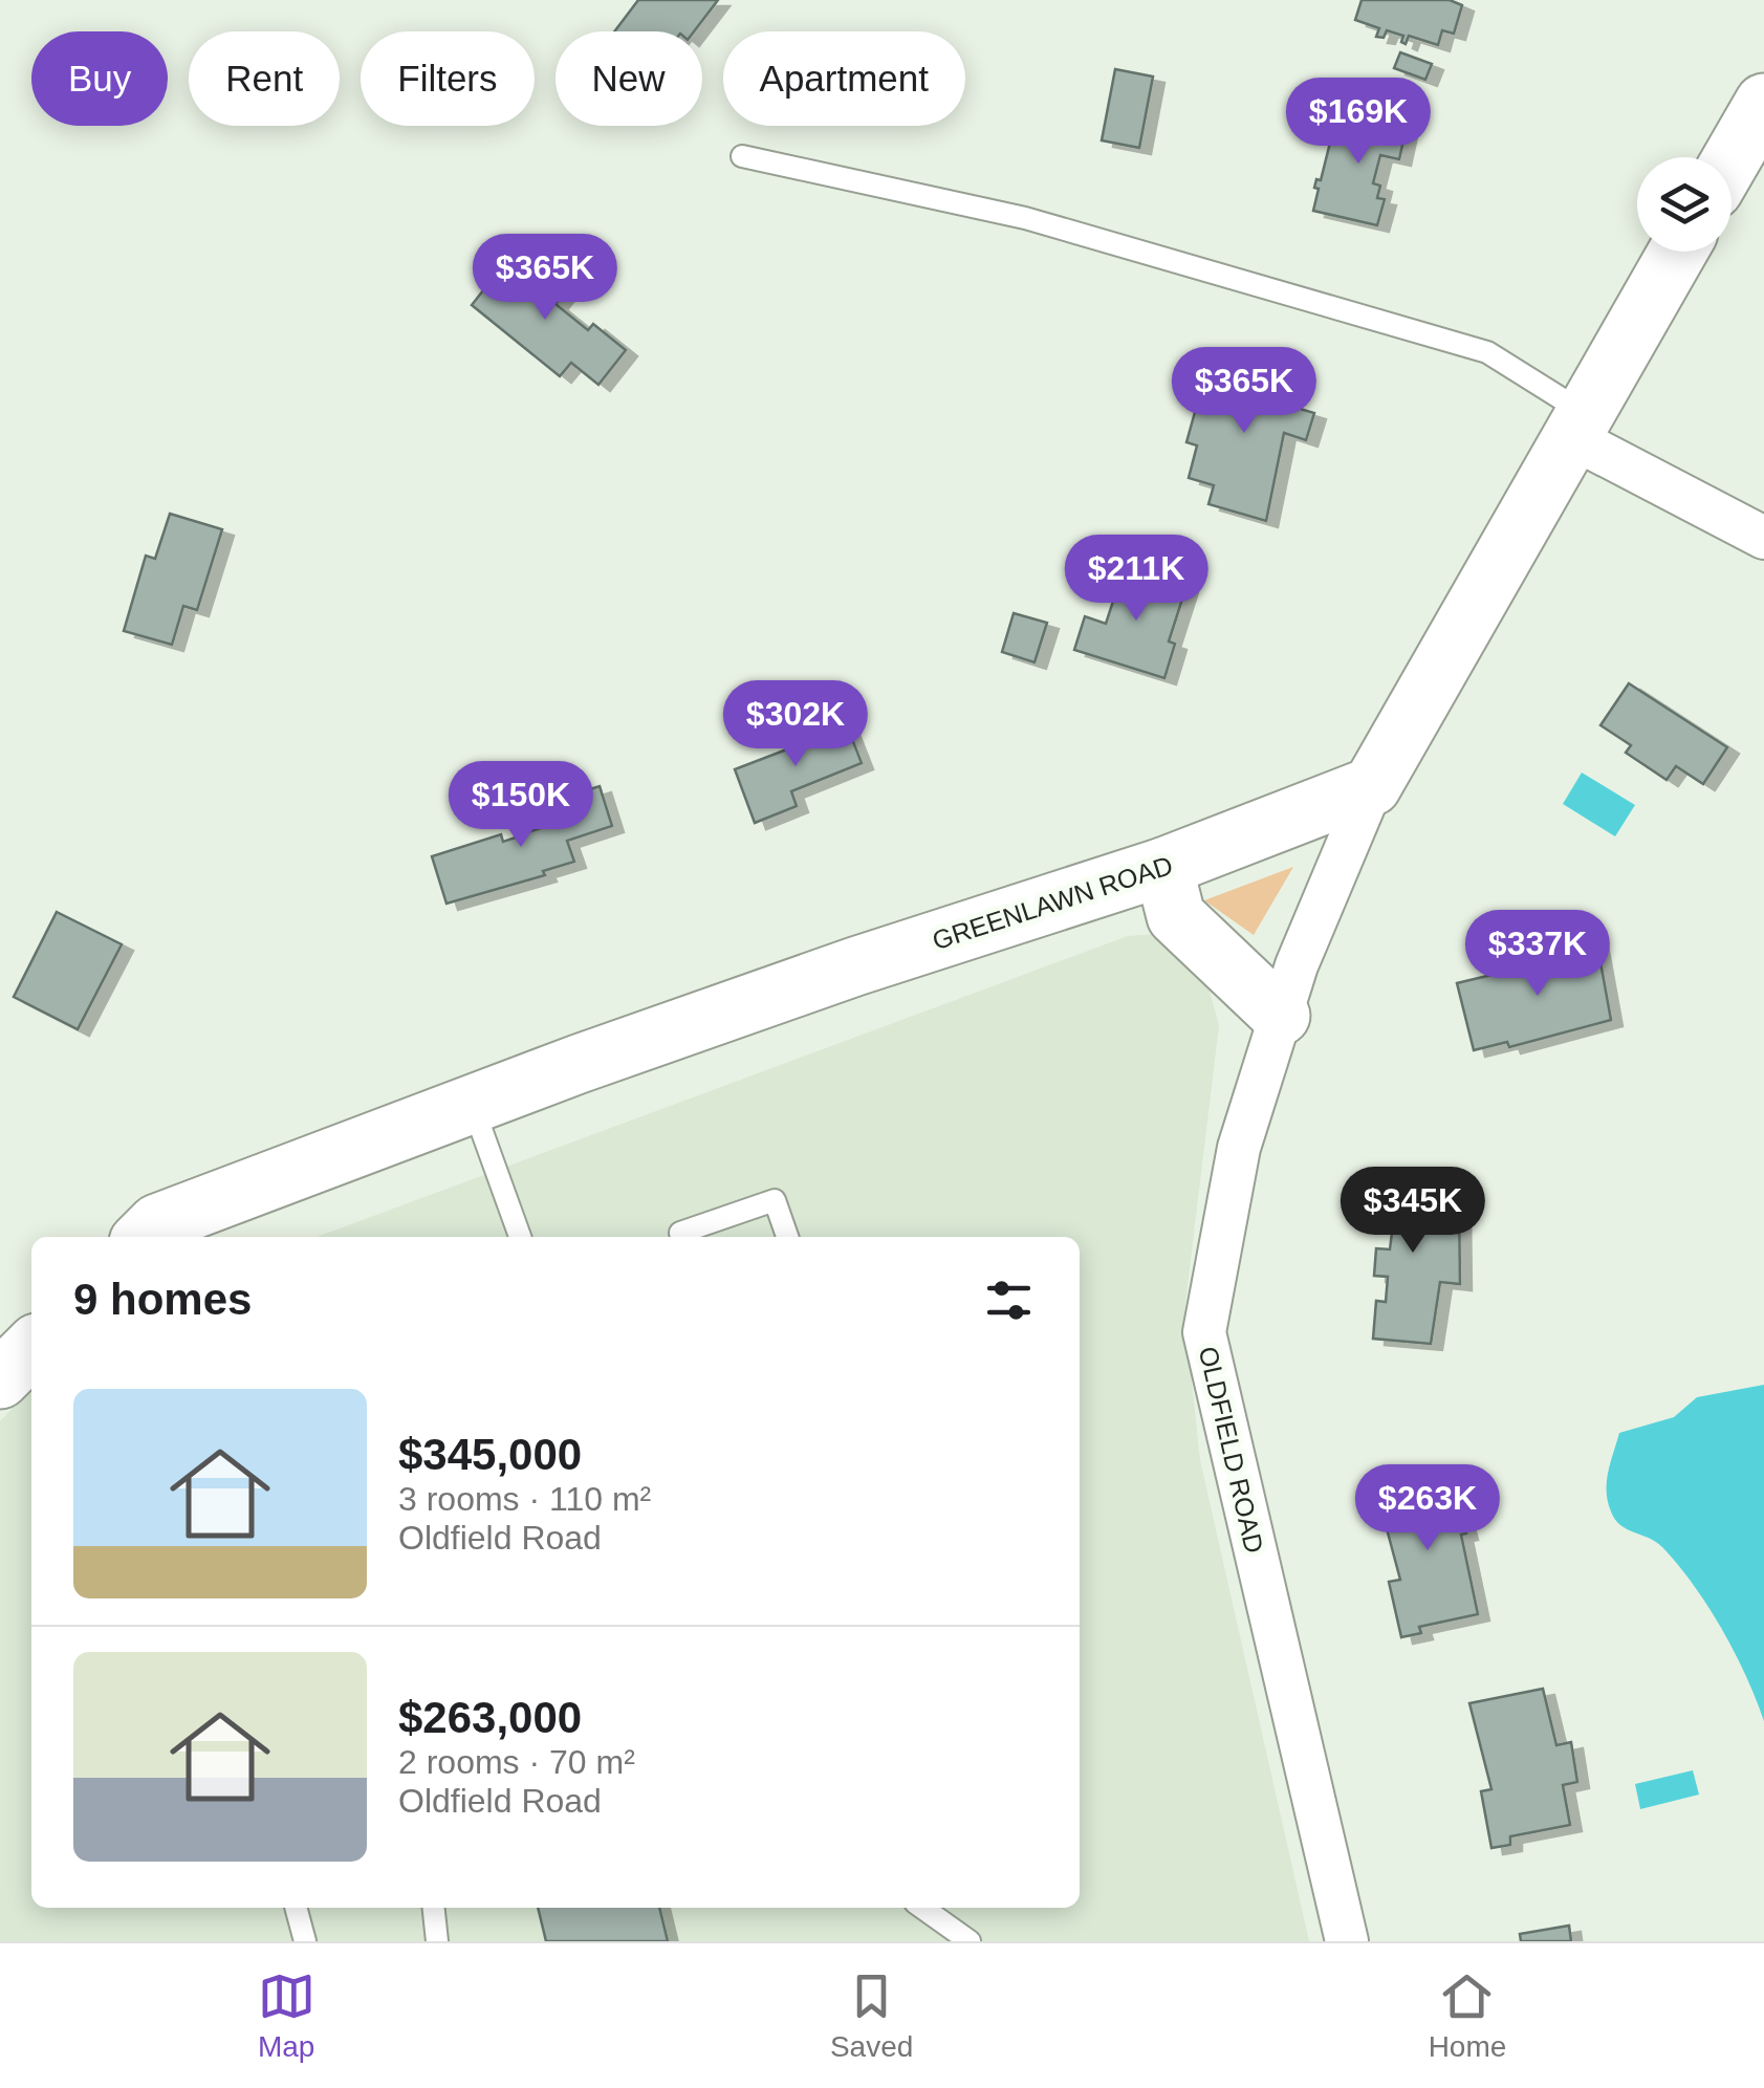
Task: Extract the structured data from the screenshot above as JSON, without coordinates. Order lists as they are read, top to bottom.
{
  "streets": {
    "main road": ["GREENLAWN ROAD"],
    "street": ["OLDFIELD ROAD"]
  },
  "crossings": [
    ["GREENLAWN ROAD", "OLDFIELD ROAD"]
  ],
  "page": {
    "chip": [
      "Buy",
      "Rent",
      "Filters",
      "New",
      "Apartment"
    ],
    "price": [
      "$169K",
      "$365K",
      "$365K",
      "$211K",
      "$302K",
      "$150K",
      "$337K",
      "$345K",
      "$263K"
    ],
    "heading": "9 homes",
    "list": [
      {
        "name": "$345,000",
        "note": "3 rooms · 110 m² · Oldfield Road"
      },
      {
        "name": "$263,000",
        "note": "2 rooms · 70 m² · Oldfield Road"
      }
    ],
    "tabs": ["Map", "Saved", "Home"]
  }
}
